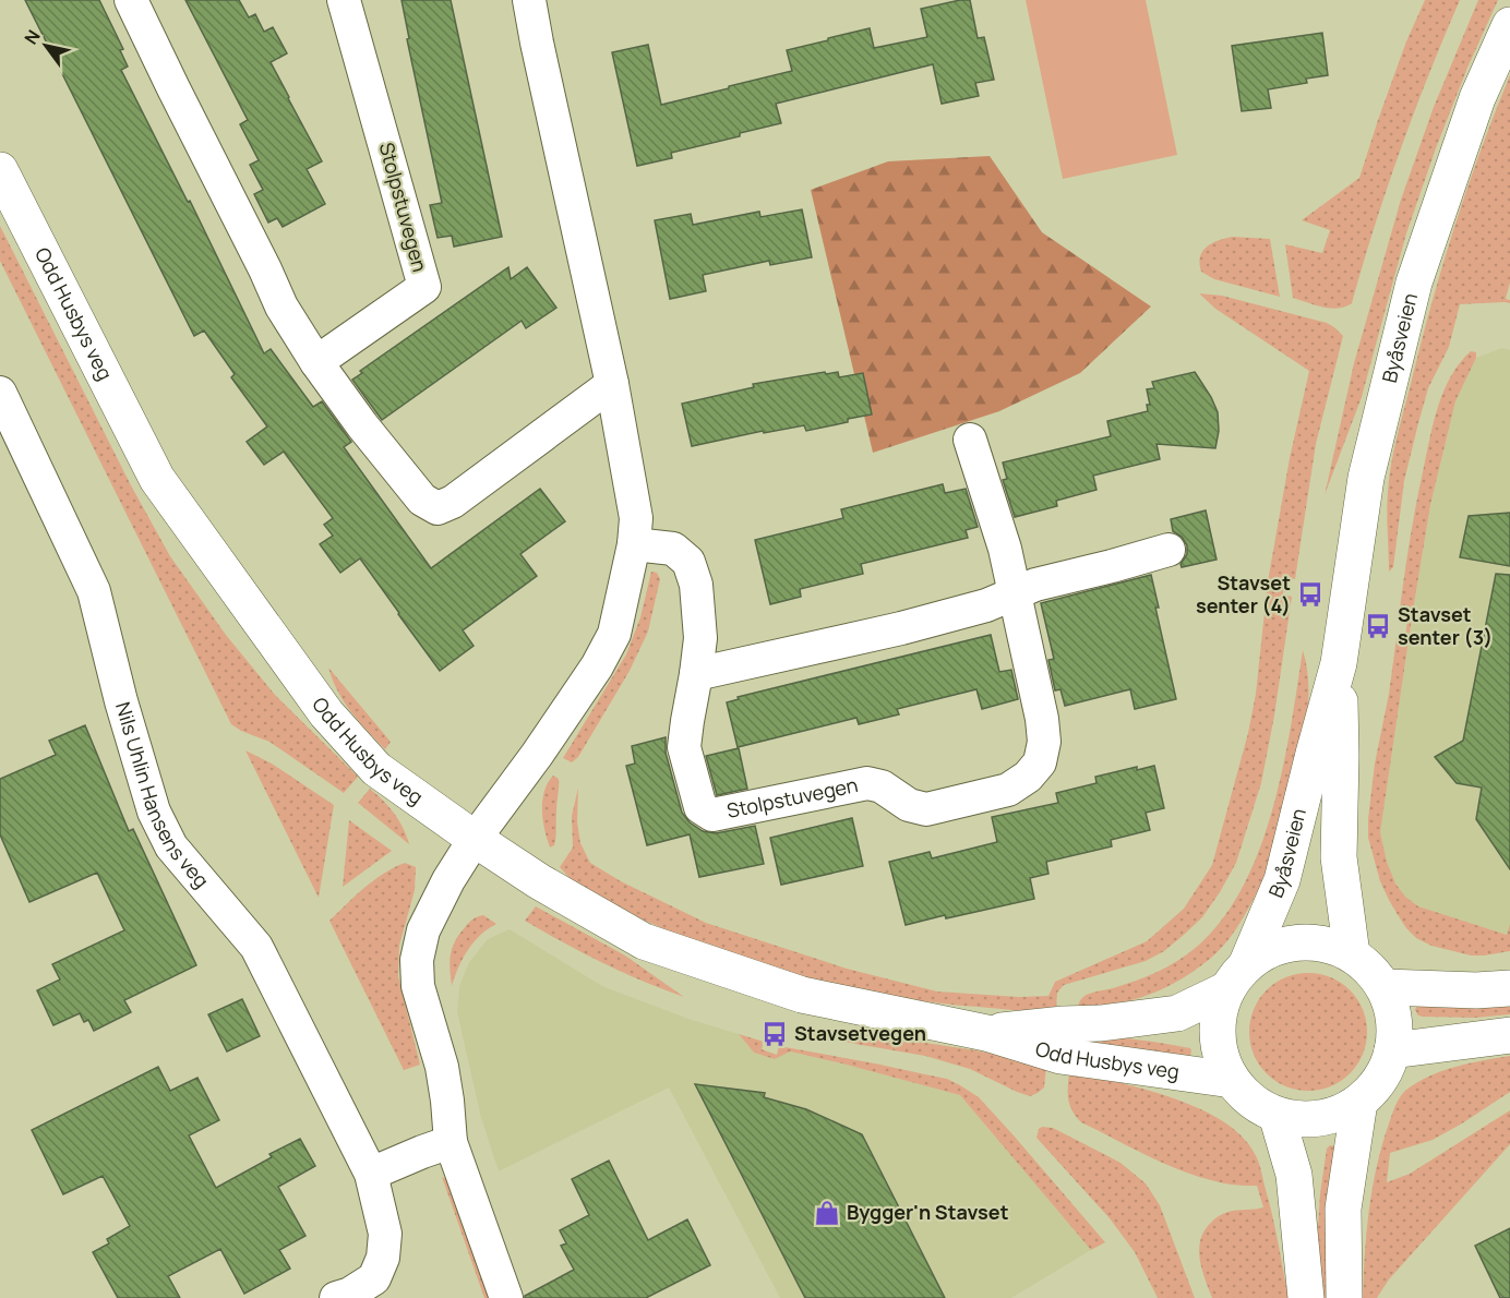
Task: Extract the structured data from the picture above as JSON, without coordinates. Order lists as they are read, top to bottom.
{
  "streets": {
    "main road": ["Odd Husbys veg", "Byåsveien"],
    "street": ["Stolpstuvegen", "Nils Uhlin Hansens veg"]
  },
  "crossings": [
    ["Odd Husbys veg", "Byåsveien"]
  ],
  "places": {
    "bus stop": ["Stavset senter (4)", "Stavset senter (3)", "Stavsetvegen"],
    "shop": ["Bygger'n Stavset"]
  },
  "north": "top left"
}
